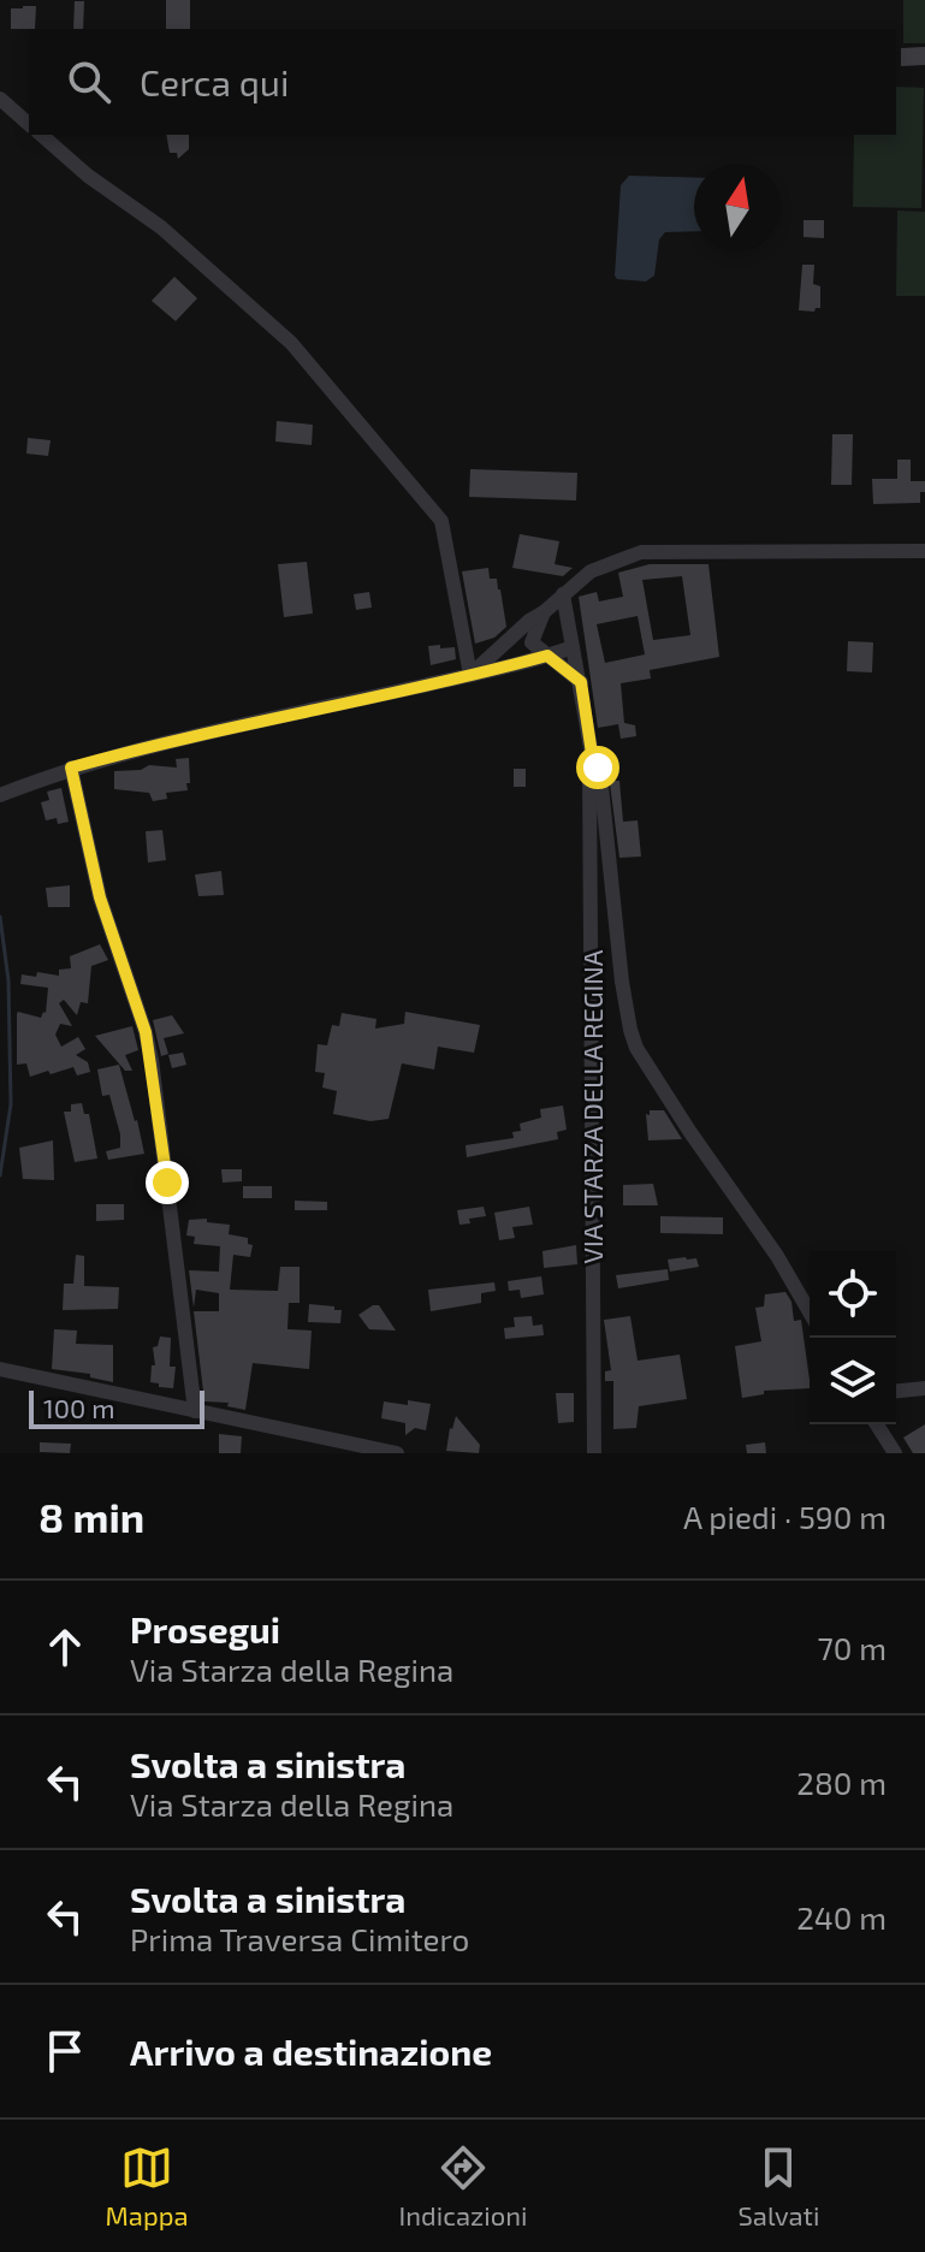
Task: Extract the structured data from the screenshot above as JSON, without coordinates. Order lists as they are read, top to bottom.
{
  "streets": {
    "street": ["VIA STARZA DELLA REGINA"]
  },
  "scale_bar": "100 m",
  "north": "top",
  "page": {
    "search": "Cerca qui",
    "scale": "100 m",
    "heading": ["8 min", "A piedi · 590 m"],
    "list": [
      ["Prosegui", "Via Starza della Regina", "70 m"],
      ["Svolta a sinistra", "Via Starza della Regina", "280 m"],
      ["Svolta a sinistra", "Prima Traversa Cimitero", "240 m"],
      "Arrivo a destinazione"
    ],
    "nav": ["Mappa", "Indicazioni", "Salvati"]
  }
}
